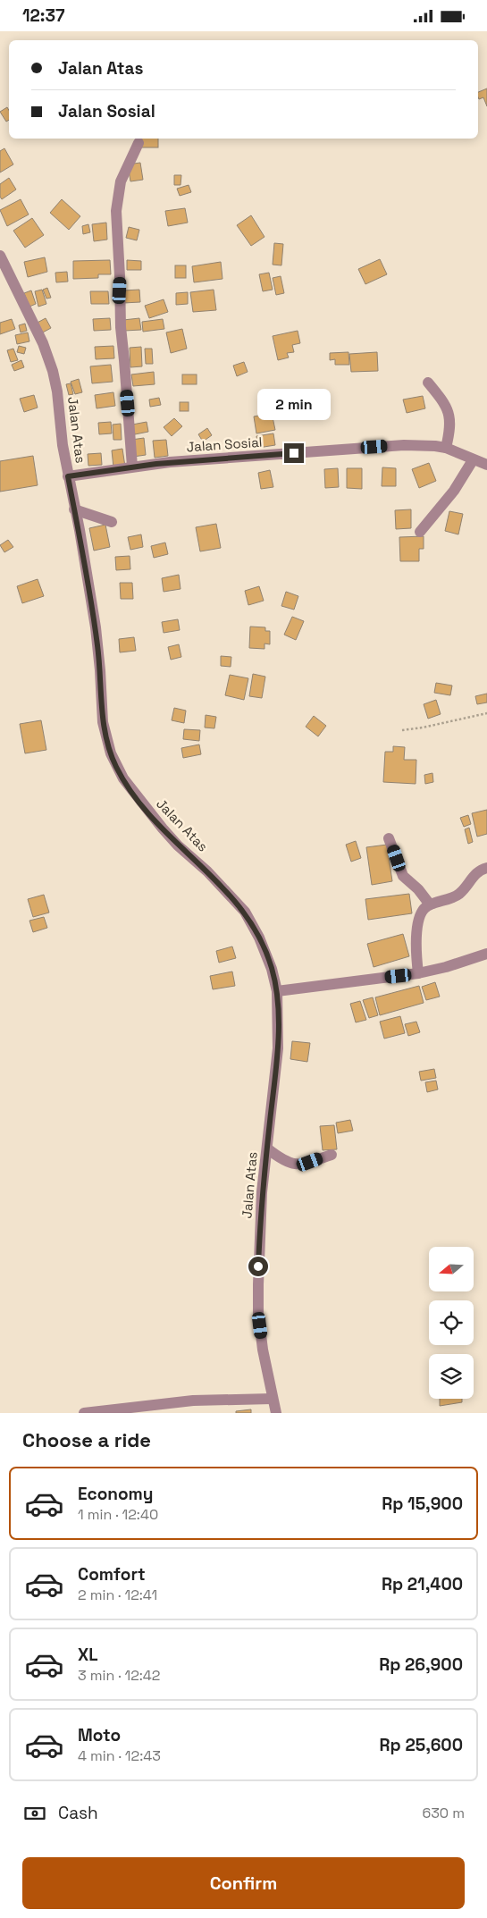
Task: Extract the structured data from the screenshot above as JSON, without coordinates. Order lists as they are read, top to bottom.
{
  "streets": {
    "street": ["Jalan Atas", "Jalan Sosial"]
  },
  "crossings": [
    ["Jalan Atas", "Jalan Sosial"]
  ],
  "north": "left",
  "page": {
    "status": "12:37",
    "banner": ["Jalan Atas", "Jalan Sosial"],
    "bubble": "2 min",
    "heading": "Choose a ride",
    "list": [
      {
        "name": "Economy",
        "note": "1 min · 12:40",
        "value": "Rp 15,900"
      },
      {
        "name": "Comfort",
        "note": "2 min · 12:41",
        "value": "Rp 21,400"
      },
      {
        "name": "XL",
        "note": "3 min · 12:42",
        "value": "Rp 26,900"
      },
      {
        "name": "Moto",
        "note": "4 min · 12:43",
        "value": "Rp 25,600"
      }
    ],
    "pay": ["Cash", "630 m"],
    "buttons": "Confirm"
  }
}
